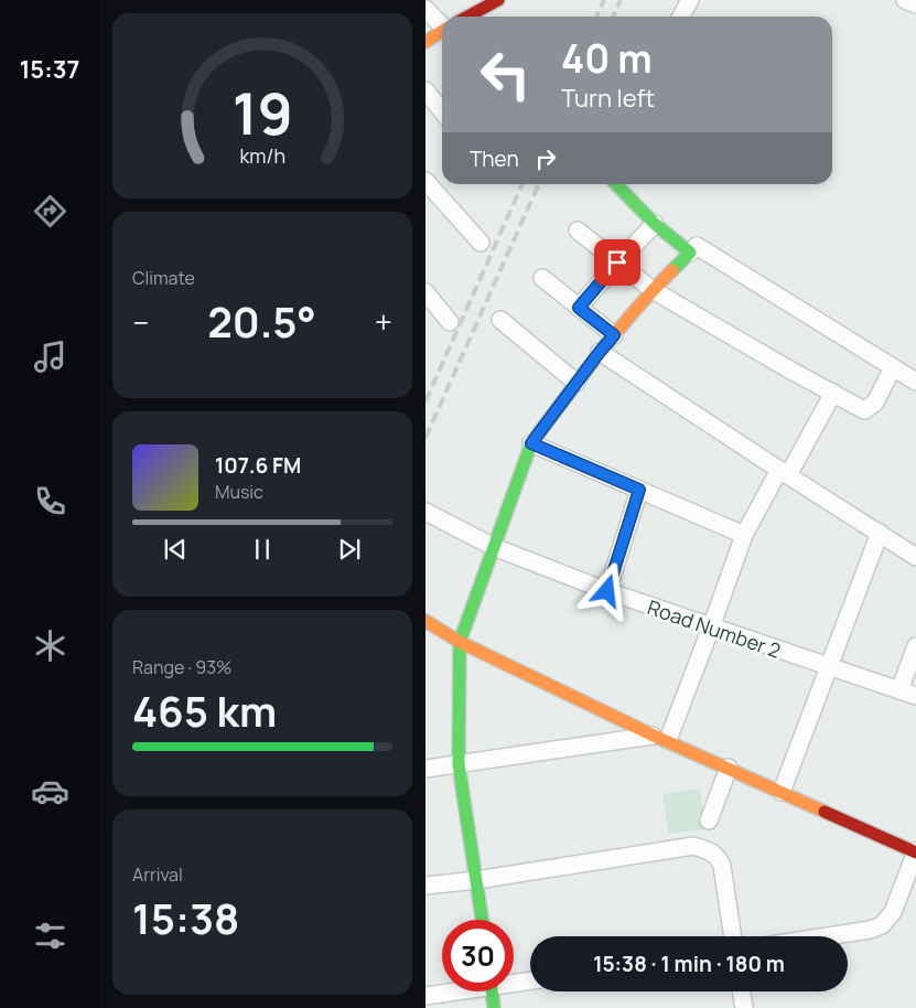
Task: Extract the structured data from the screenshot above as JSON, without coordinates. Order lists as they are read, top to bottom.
{
  "streets": {
    "street": ["Road Number 2"]
  },
  "page": {
    "tabs": "15:37",
    "turn": ["40 m", "Turn left"],
    "then": "Then",
    "tile": [
      "Climate",
      ["Range · 93%", "465 km"],
      ["Arrival", "15:38"]
    ],
    "heat": ["−", "20.5°", "+"],
    "song": ["107.6 FM", "Music"],
    "limit": "30",
    "trip": "15:38 · 1 min · 180 m",
    "gauge": ["19", "km/h"]
  }
}
